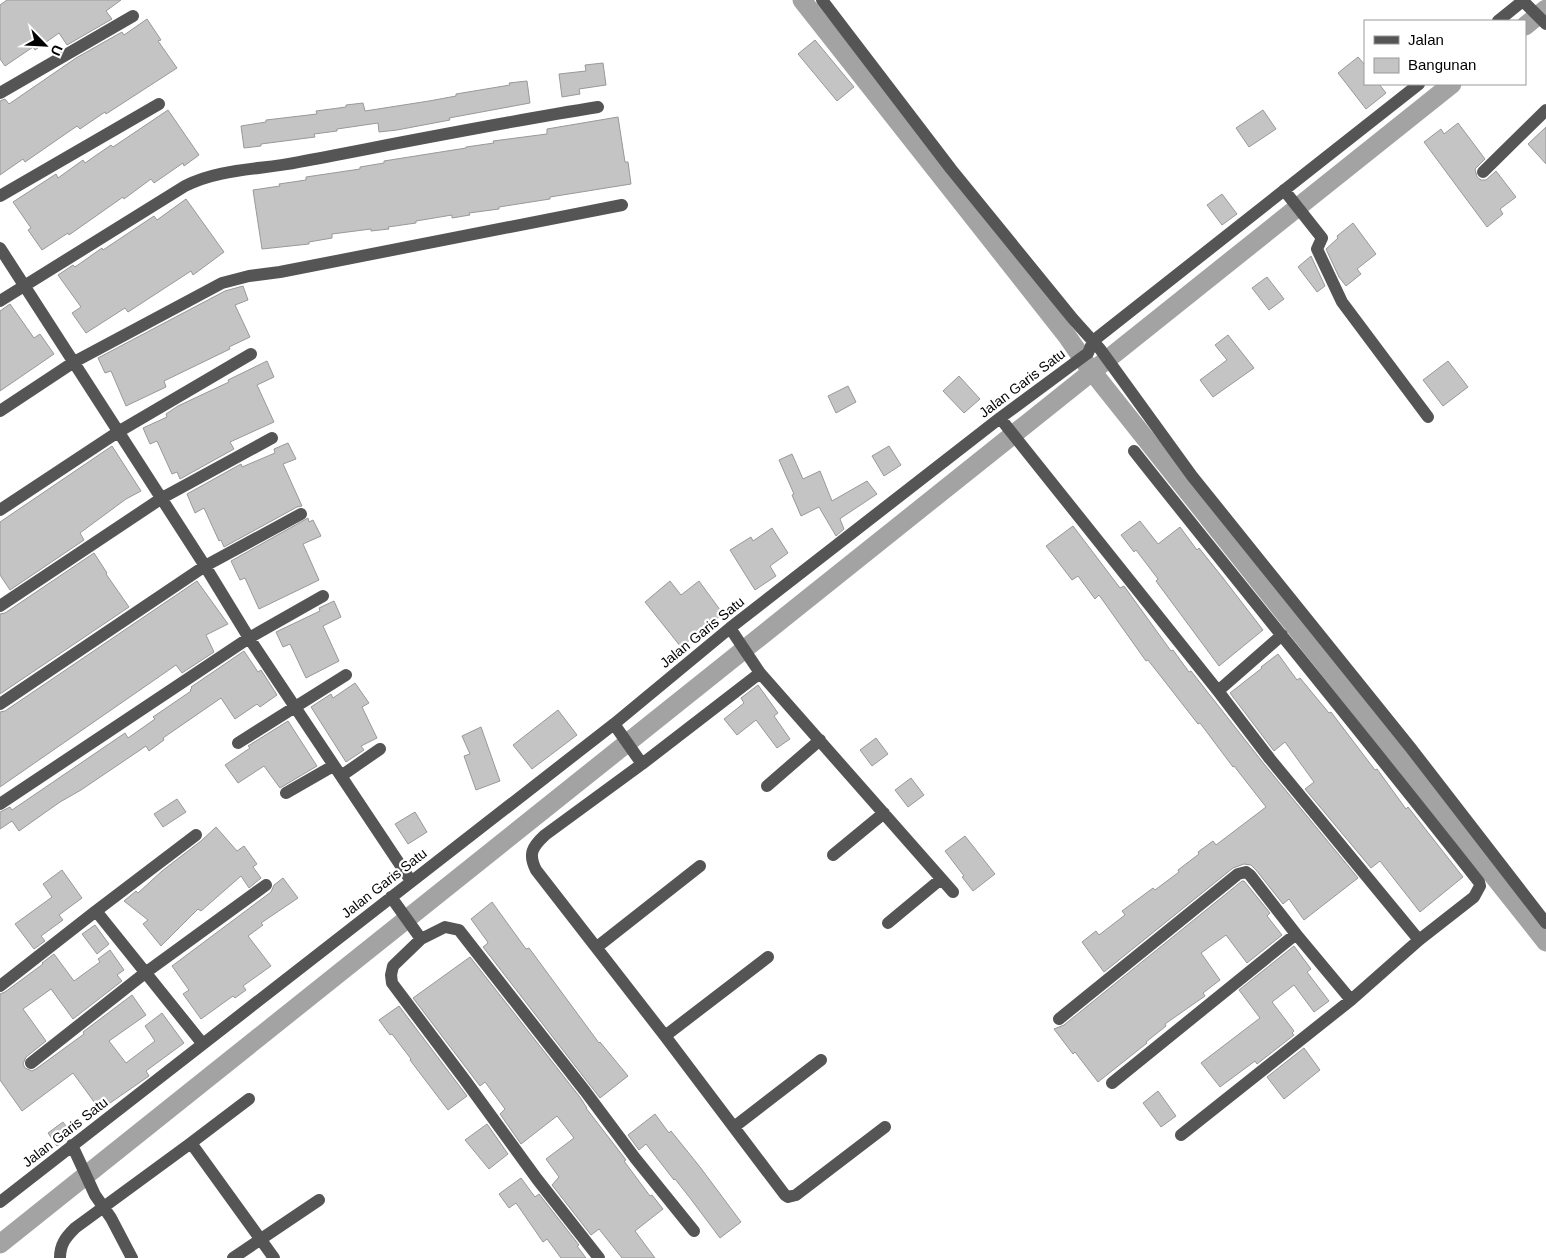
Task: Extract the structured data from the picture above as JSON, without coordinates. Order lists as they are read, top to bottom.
{
  "streets": {
    "street": ["Jalan Garis Satu"]
  },
  "legend": ["Jalan", "Bangunan"],
  "north": "bottom right"
}
